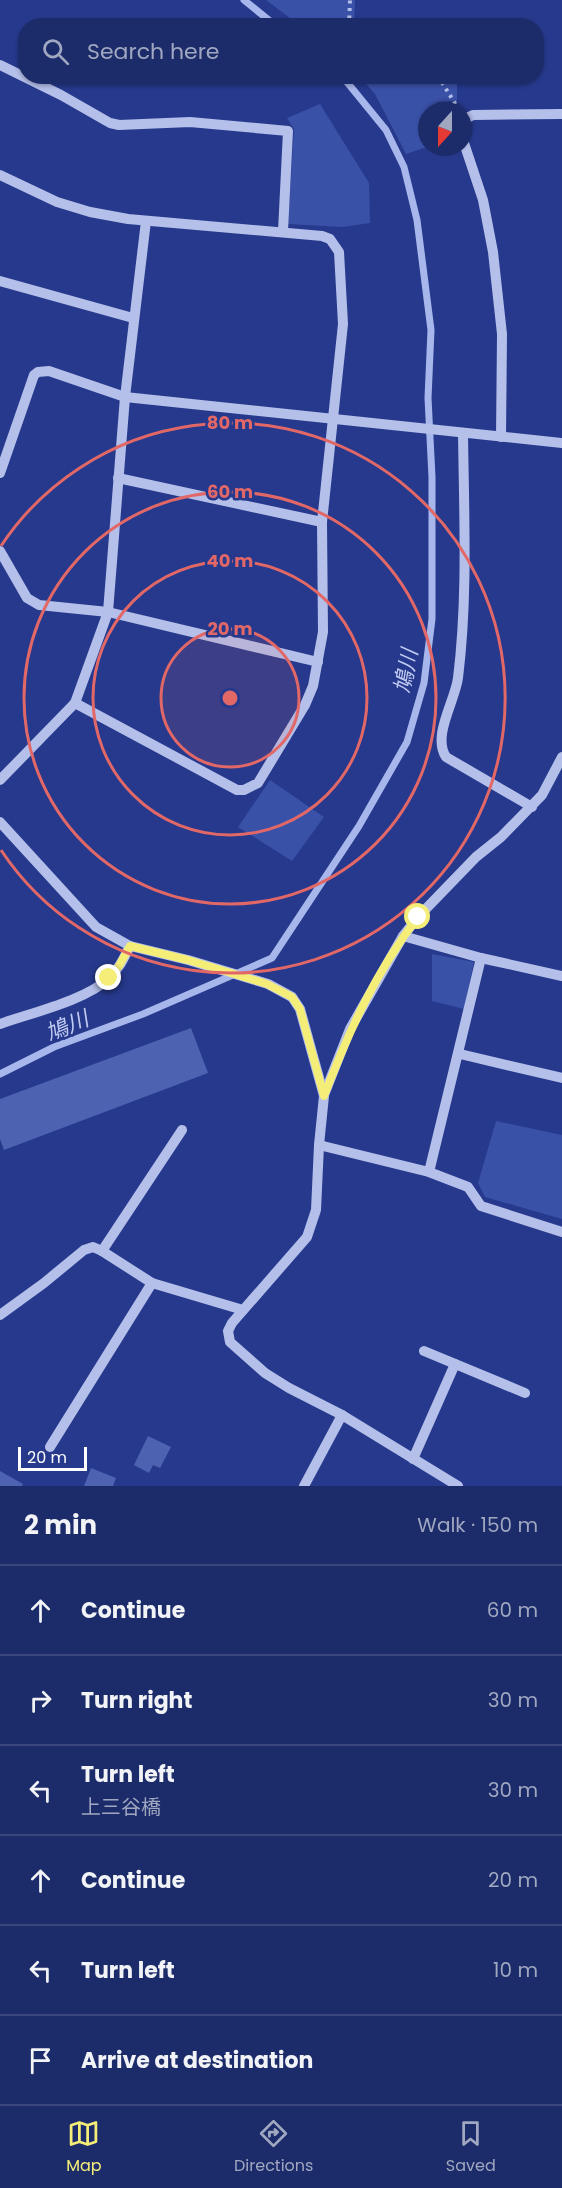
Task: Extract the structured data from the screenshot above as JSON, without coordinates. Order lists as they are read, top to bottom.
{
  "water": ["鳩川"],
  "scale_bar": "20 m",
  "north": "bottom",
  "page": {
    "search": "Search here",
    "scale": "20 m",
    "heading": ["2 min", "Walk · 150 m"],
    "list": [
      ["Continue", "60 m"],
      ["Turn right", "30 m"],
      ["Turn left", "上三谷橋", "30 m"],
      ["Continue", "20 m"],
      ["Turn left", "10 m"],
      "Arrive at destination"
    ],
    "nav": ["Map", "Directions", "Saved"]
  },
  "rings": [
    "80 m",
    "60 m",
    "40 m",
    "20 m"
  ]
}
